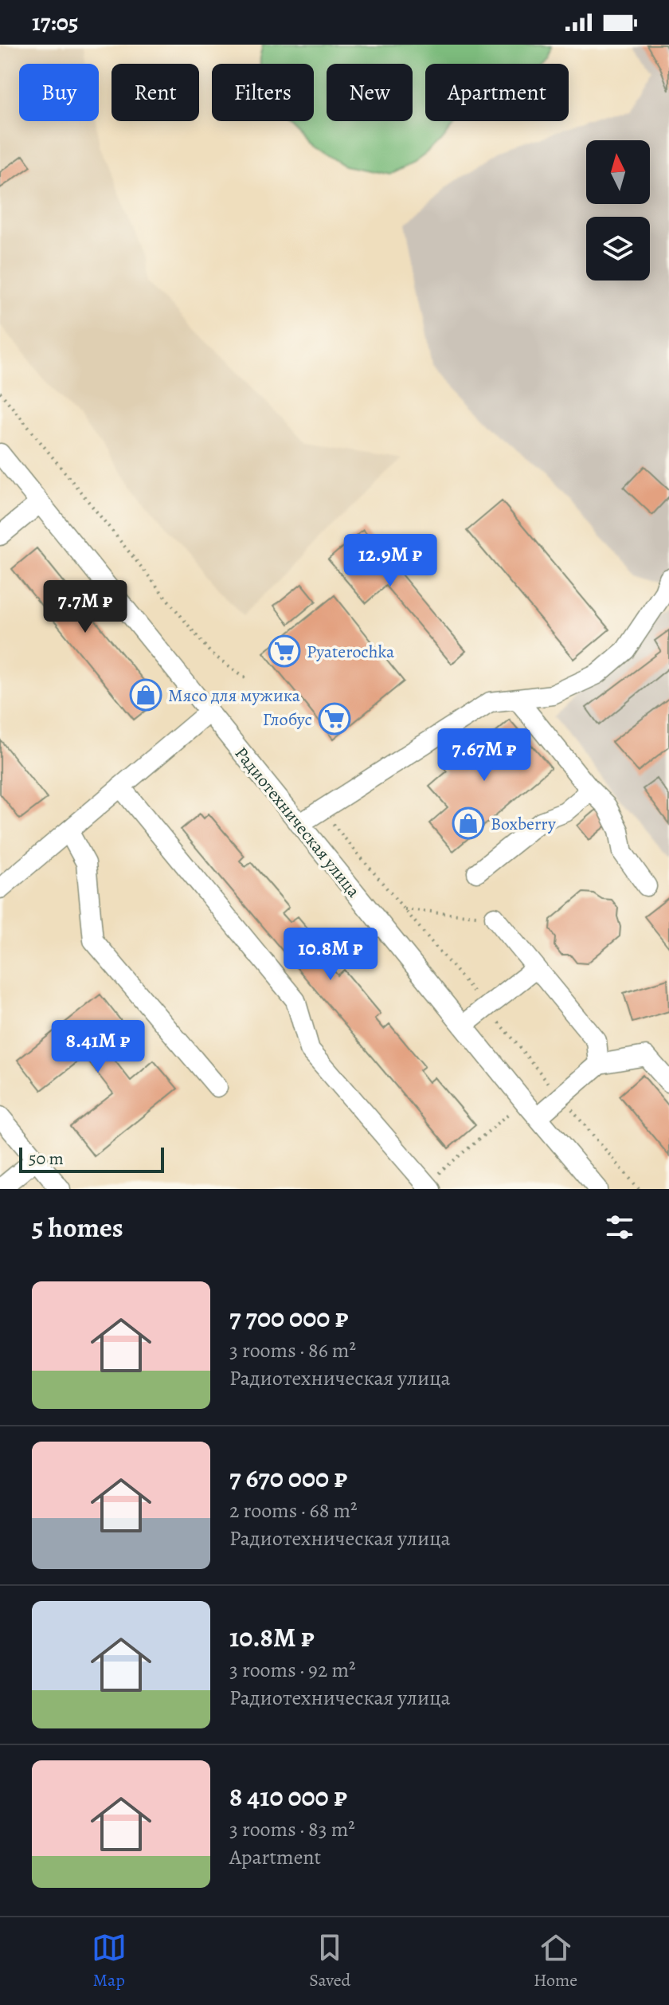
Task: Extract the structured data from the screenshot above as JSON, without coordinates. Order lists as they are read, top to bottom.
{
  "streets": {
    "street": ["Радиотехническая улица"]
  },
  "places": {
    "supermarket": ["Pyaterochka", "Глобус"],
    "shop": ["Мясо для мужика", "Boxberry"]
  },
  "scale_bar": "50 m",
  "north": "top",
  "page": {
    "status": "17:05",
    "chip": [
      "Buy",
      "Rent",
      "Filters",
      "New",
      "Apartment"
    ],
    "price": [
      "12.9M ₽",
      "7.7M ₽",
      "7.67M ₽",
      "10.8M ₽",
      "8.41M ₽"
    ],
    "scale": "50 m",
    "heading": "5 homes",
    "list": [
      {
        "name": "7 700 000 ₽",
        "note": "3 rooms · 86 m² · Радиотехническая улица"
      },
      {
        "name": "7 670 000 ₽",
        "note": "2 rooms · 68 m² · Радиотехническая улица"
      },
      {
        "name": "10.8M ₽",
        "note": "3 rooms · 92 m² · Радиотехническая улица"
      },
      {
        "name": "8 410 000 ₽",
        "note": "3 rooms · 83 m² · Apartment"
      }
    ],
    "tabs": ["Map", "Saved", "Home"]
  }
}
